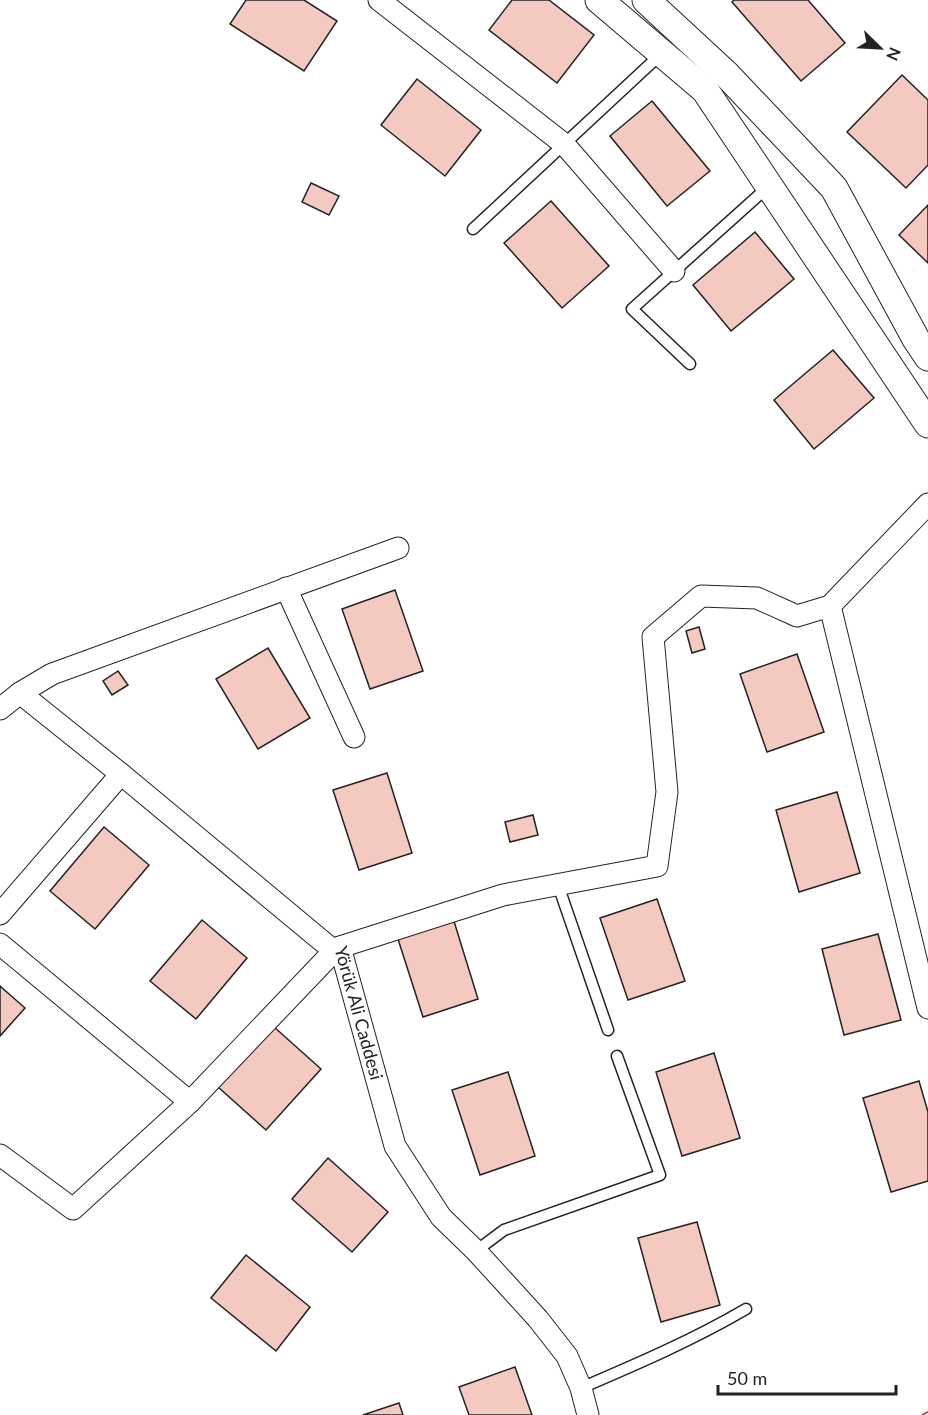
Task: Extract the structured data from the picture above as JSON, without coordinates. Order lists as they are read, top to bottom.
{
  "streets": {
    "street": ["Yörük Ali Caddesi"]
  },
  "scale_bar": "50 m",
  "north": "bottom right"
}
